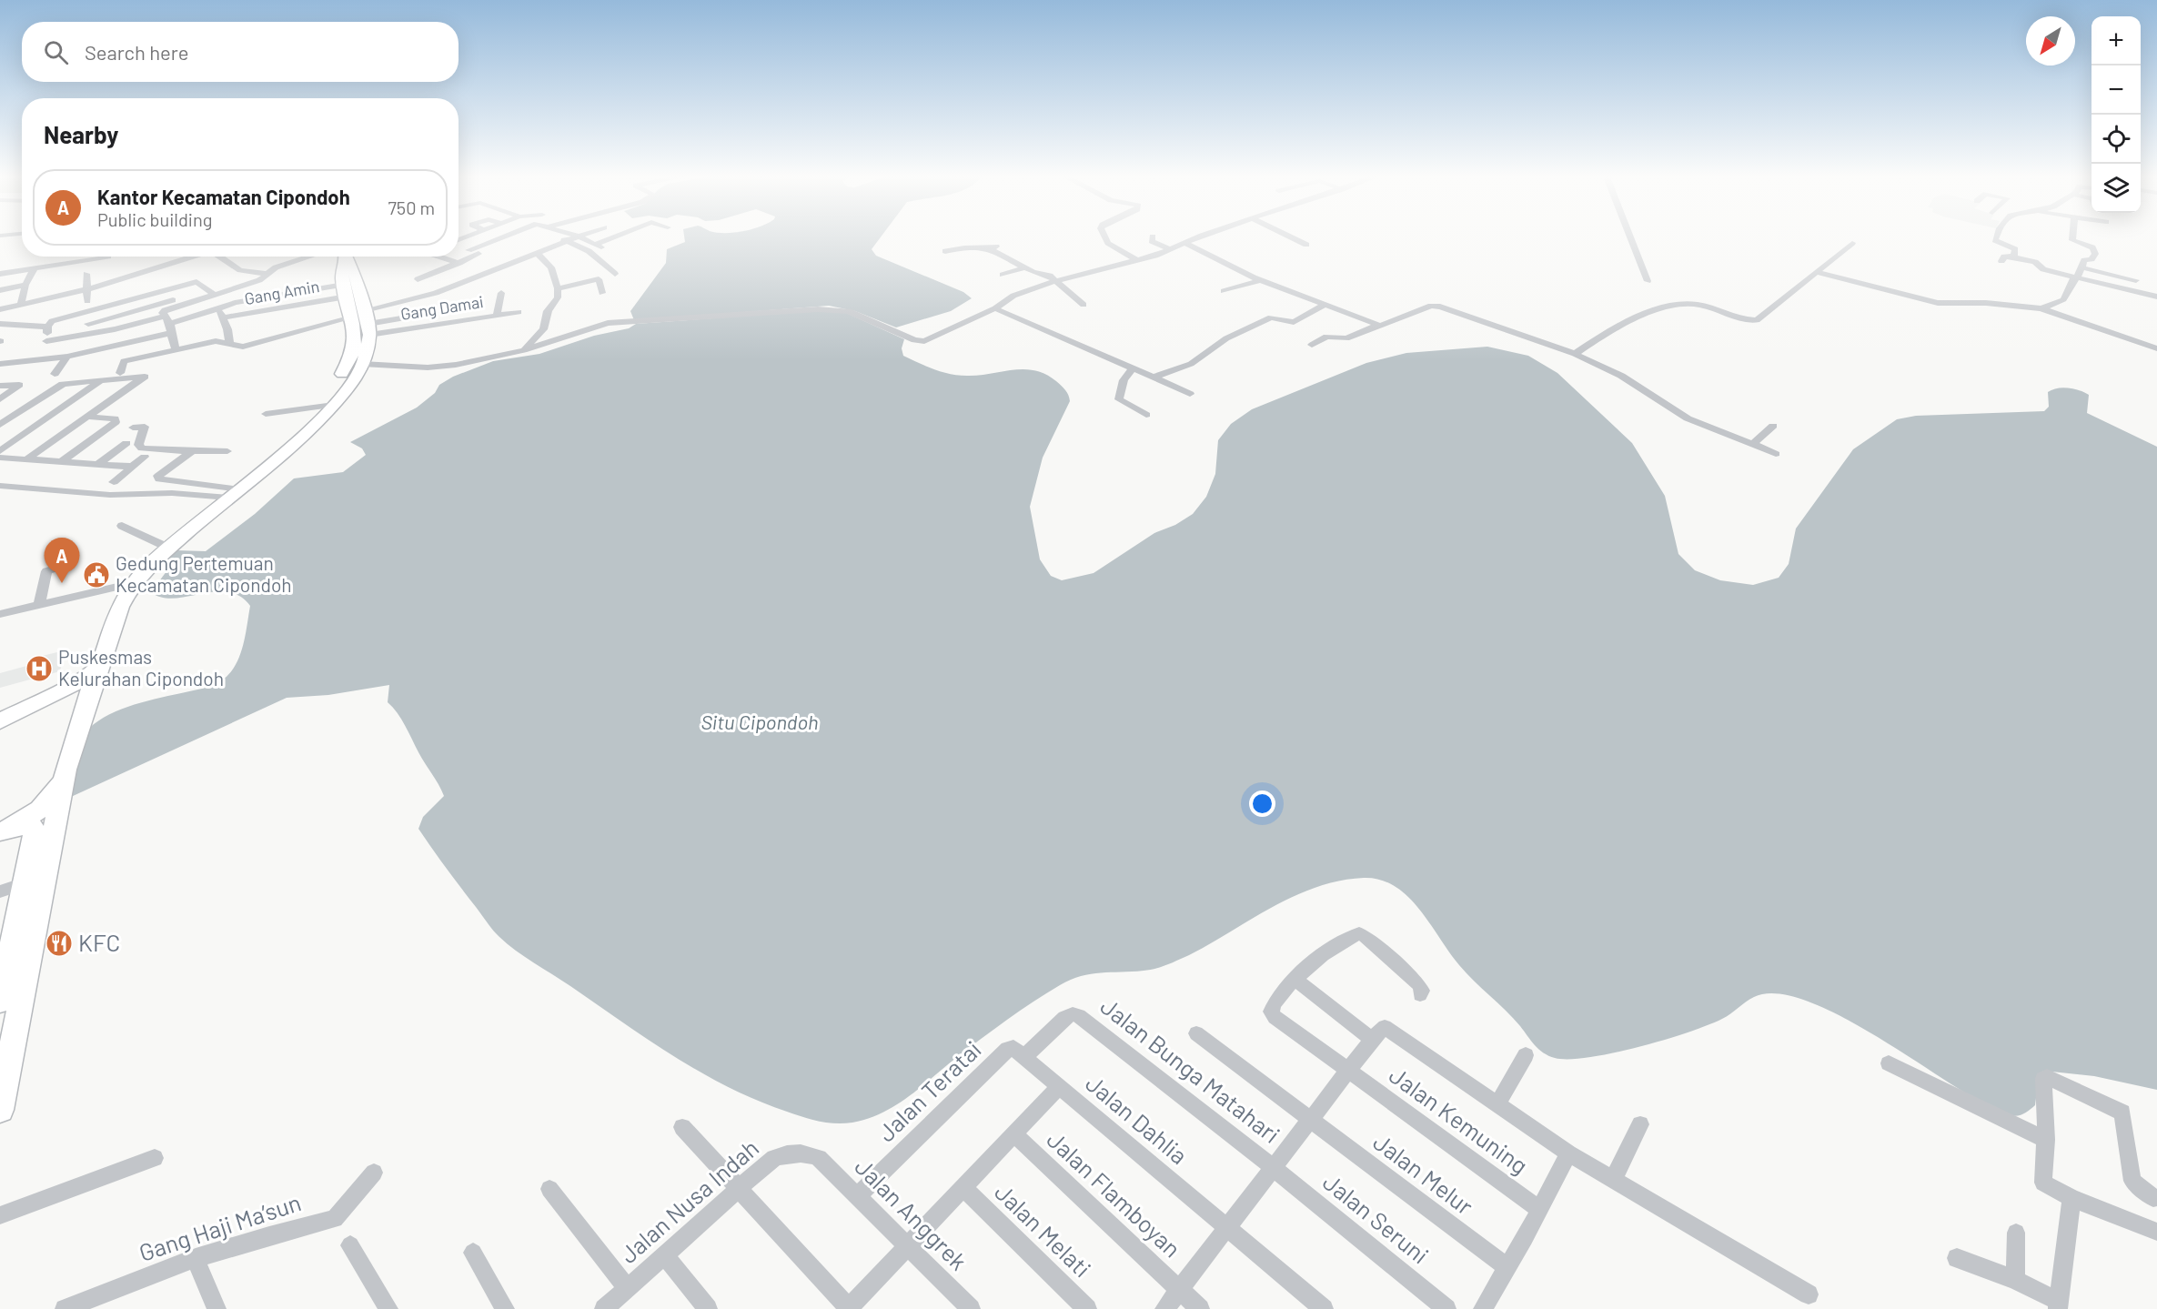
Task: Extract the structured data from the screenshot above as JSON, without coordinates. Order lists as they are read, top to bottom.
{
  "streets": {
    "street": [
      "Gang Amin",
      "Gang Damai",
      "Jalan Bunga Matahari",
      "Jalan Teratai",
      "Jalan Dahlia",
      "Jalan Kemuning",
      "Jalan Melur",
      "Jalan Flamboyan",
      "Jalan Nusa Indah",
      "Jalan Anggrek",
      "Jalan Seruni",
      "Gang Haji Ma’sun",
      "Jalan Melati"
    ]
  },
  "crossings": [
    ["Jalan Bunga Matahari", "Jalan Teratai"],
    ["Jalan Bunga Matahari", "Jalan Dahlia"],
    ["Jalan Bunga Matahari", "Jalan Seruni"],
    ["Jalan Teratai", "Jalan Dahlia"],
    ["Jalan Teratai", "Jalan Anggrek"],
    ["Jalan Nusa Indah", "Jalan Anggrek"]
  ],
  "water": ["Situ Cipondoh"],
  "places": {
    "public building": ["Gedung Pertemuan Kecamatan Cipondoh"],
    "hospital": ["Puskesmas Kelurahan Cipondoh"],
    "restaurant": ["KFC"]
  },
  "north": "bottom left",
  "page": {
    "map_buttons": ["+", "−"],
    "search": "Search here",
    "heading": "Nearby",
    "list": [
      {
        "mark": "A",
        "name": "Kantor Kecamatan Cipondoh",
        "note": "Public building",
        "value": "750 m"
      }
    ],
    "pins": "A"
  }
}
